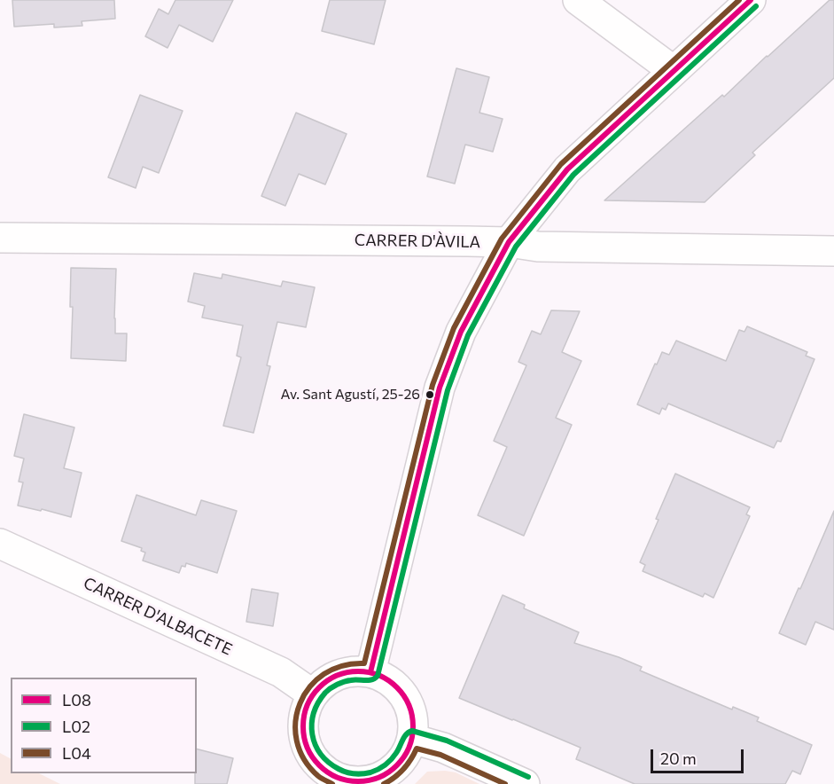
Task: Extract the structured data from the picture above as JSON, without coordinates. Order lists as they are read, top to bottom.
{
  "streets": {
    "street": ["CARRER D'ÀVILA", "CARRER D'ALBACETE"]
  },
  "places": ["Av. Sant Agustí, 25-26"],
  "lines": ["transit line L08", "transit line L04", "transit line L02"],
  "legend": ["L08", "L02", "L04"],
  "scale_bar": "20 m"
}
